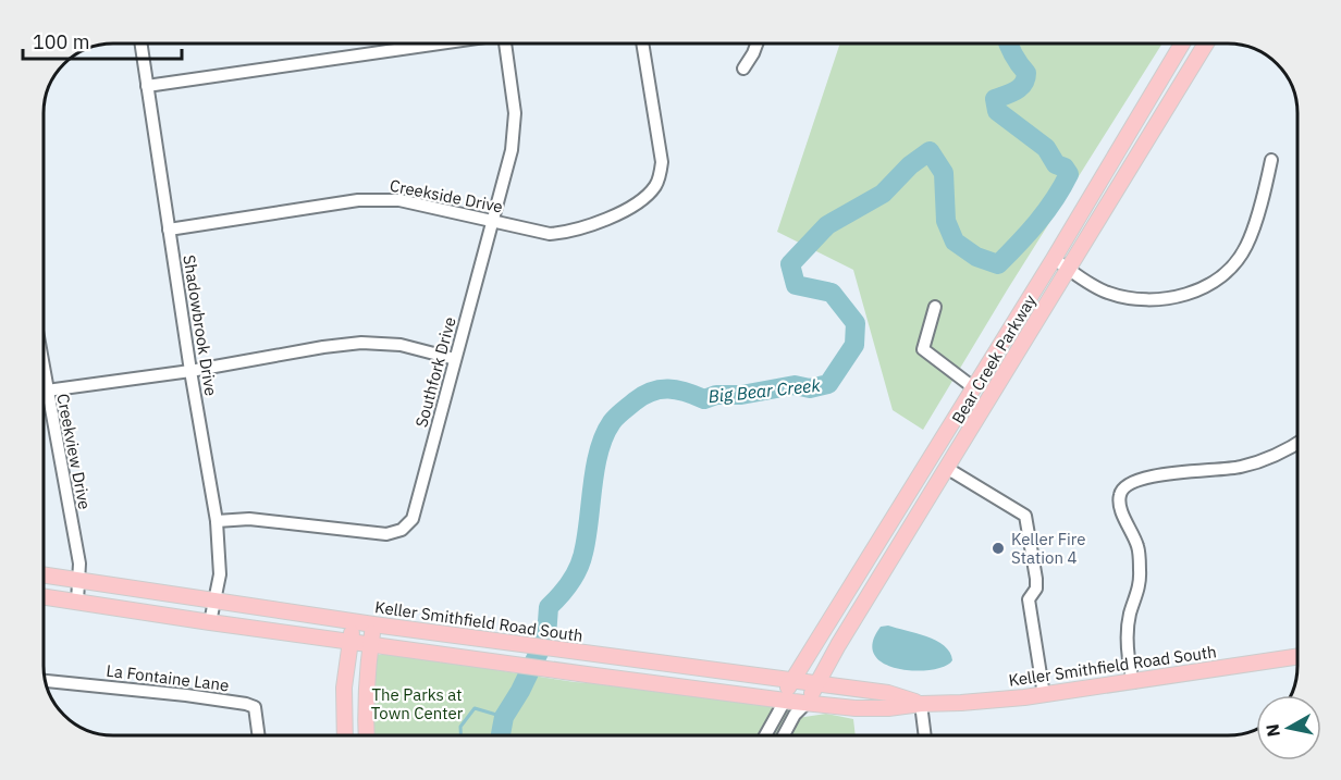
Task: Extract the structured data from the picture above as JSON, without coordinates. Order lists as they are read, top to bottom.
{
  "streets": {
    "main road": ["Bear Creek Parkway", "Keller Smithfield Road South"],
    "street": [
      "Creekside Drive",
      "Shadowbrook Drive",
      "Southfork Drive",
      "Creekview Drive",
      "La Fontaine Lane"
    ]
  },
  "crossings": [
    ["Creekside Drive", "Shadowbrook Drive"],
    ["Creekside Drive", "Southfork Drive"],
    ["Shadowbrook Drive", "Southfork Drive"],
    ["Shadowbrook Drive", "Keller Smithfield Road South"],
    ["Bear Creek Parkway", "Keller Smithfield Road South"],
    ["Creekview Drive", "Keller Smithfield Road South"]
  ],
  "water": ["Big Bear Creek"],
  "parks": ["The Parks at Town Center"],
  "places": ["Keller Fire Station 4"],
  "scale_bar": "100 m",
  "north": "left"
}
